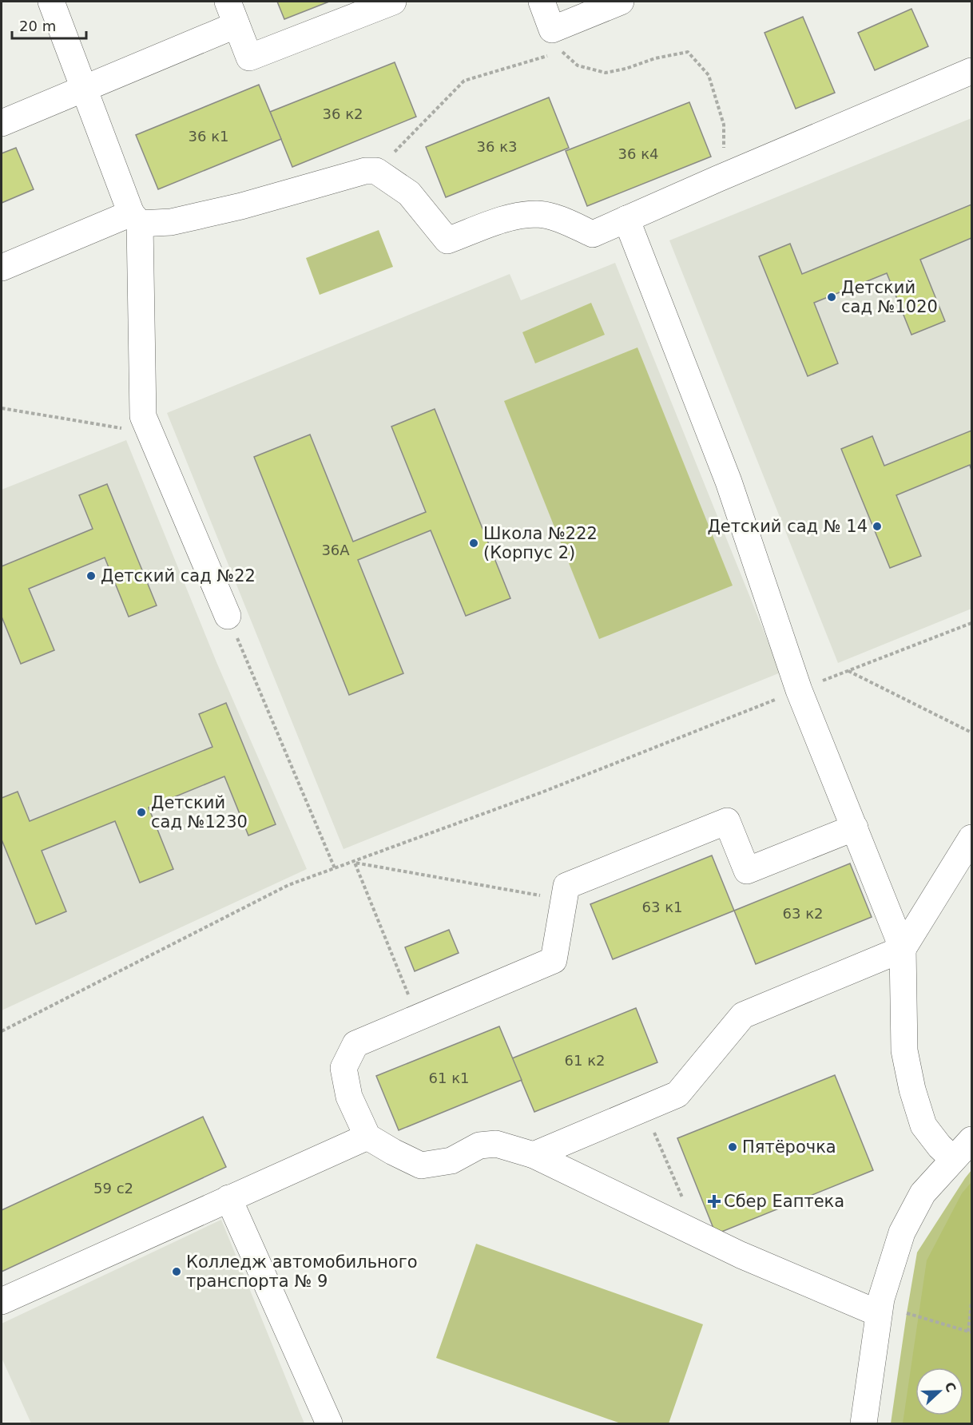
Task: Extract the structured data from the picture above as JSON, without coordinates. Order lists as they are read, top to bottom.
{
  "places": {
    "other": [
      "Детский сад №1020",
      "Детский сад № 14",
      "Школа №222 (Корпус 2)",
      "Детский сад №22",
      "Детский сад №1230",
      "Пятёрочка",
      "Колледж автомобильного транспорта № 9"
    ],
    "health": ["Сбер Еаптека"]
  },
  "house_numbers": [
    "36 к2",
    "36 к1",
    "36 к3",
    "36 к4",
    "36А",
    "63 к1",
    "63 к2",
    "61 к2",
    "61 к1",
    "59 с2"
  ],
  "scale_bar": "20 m",
  "north": "right"
}
